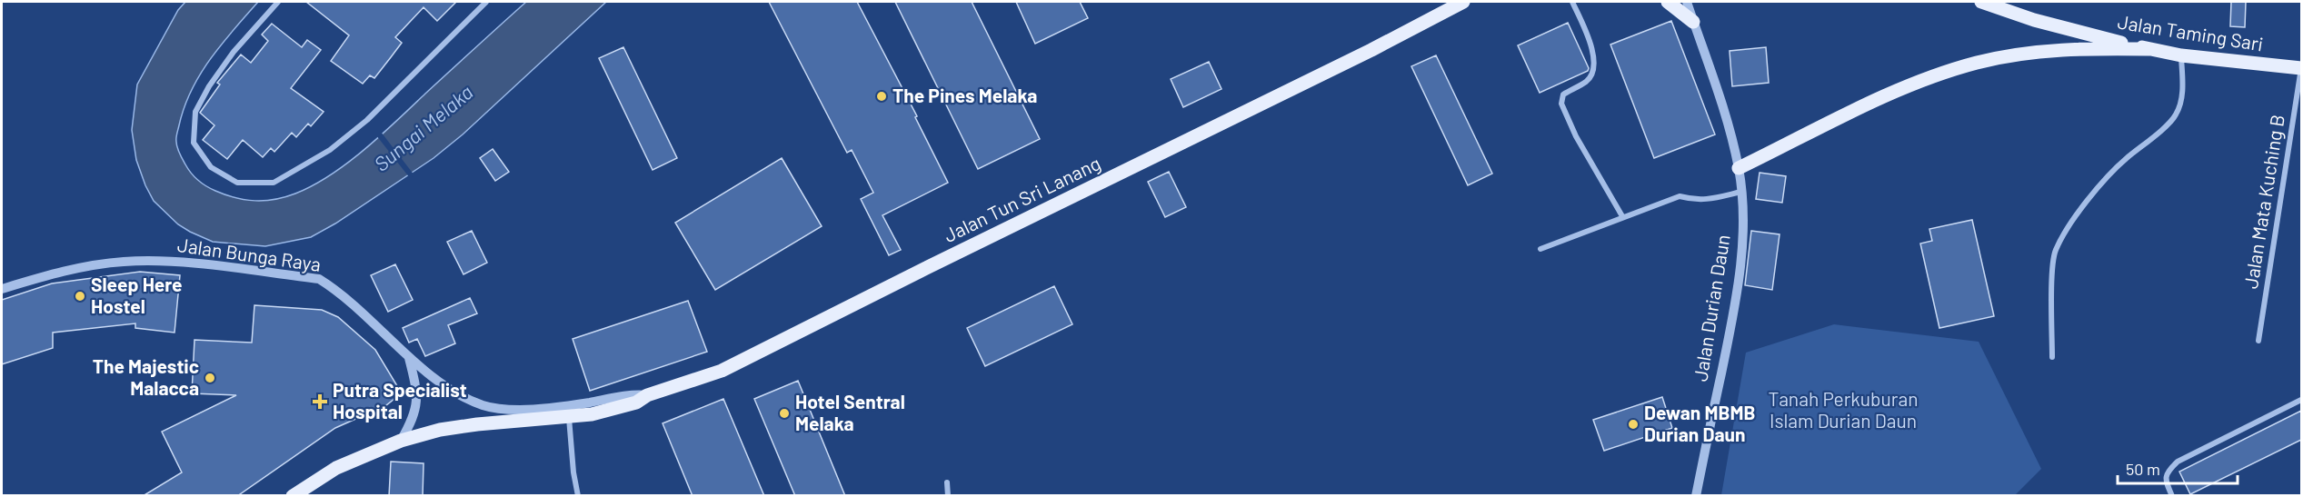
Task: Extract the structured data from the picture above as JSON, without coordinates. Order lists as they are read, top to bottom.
{
  "streets": {
    "main road": ["Jalan Taming Sari", "Jalan Tun Sri Lanang"],
    "street": ["Jalan Mata Kuching B", "Jalan Bunga Raya", "Jalan Durian Daun"]
  },
  "crossings": [
    ["Jalan Taming Sari", "Jalan Mata Kuching B"],
    ["Jalan Tun Sri Lanang", "Jalan Bunga Raya"]
  ],
  "water": ["Sungai Melaka"],
  "parks": ["Tanah Perkuburan Islam Durian Daun"],
  "places": {
    "other": [
      "The Pines Melaka",
      "Sleep Here Hostel",
      "The Majestic Malacca",
      "Hotel Sentral Melaka",
      "Dewan MBMB Durian Daun"
    ],
    "health": ["Putra Specialist Hospital"]
  },
  "scale_bar": "50 m"
}
